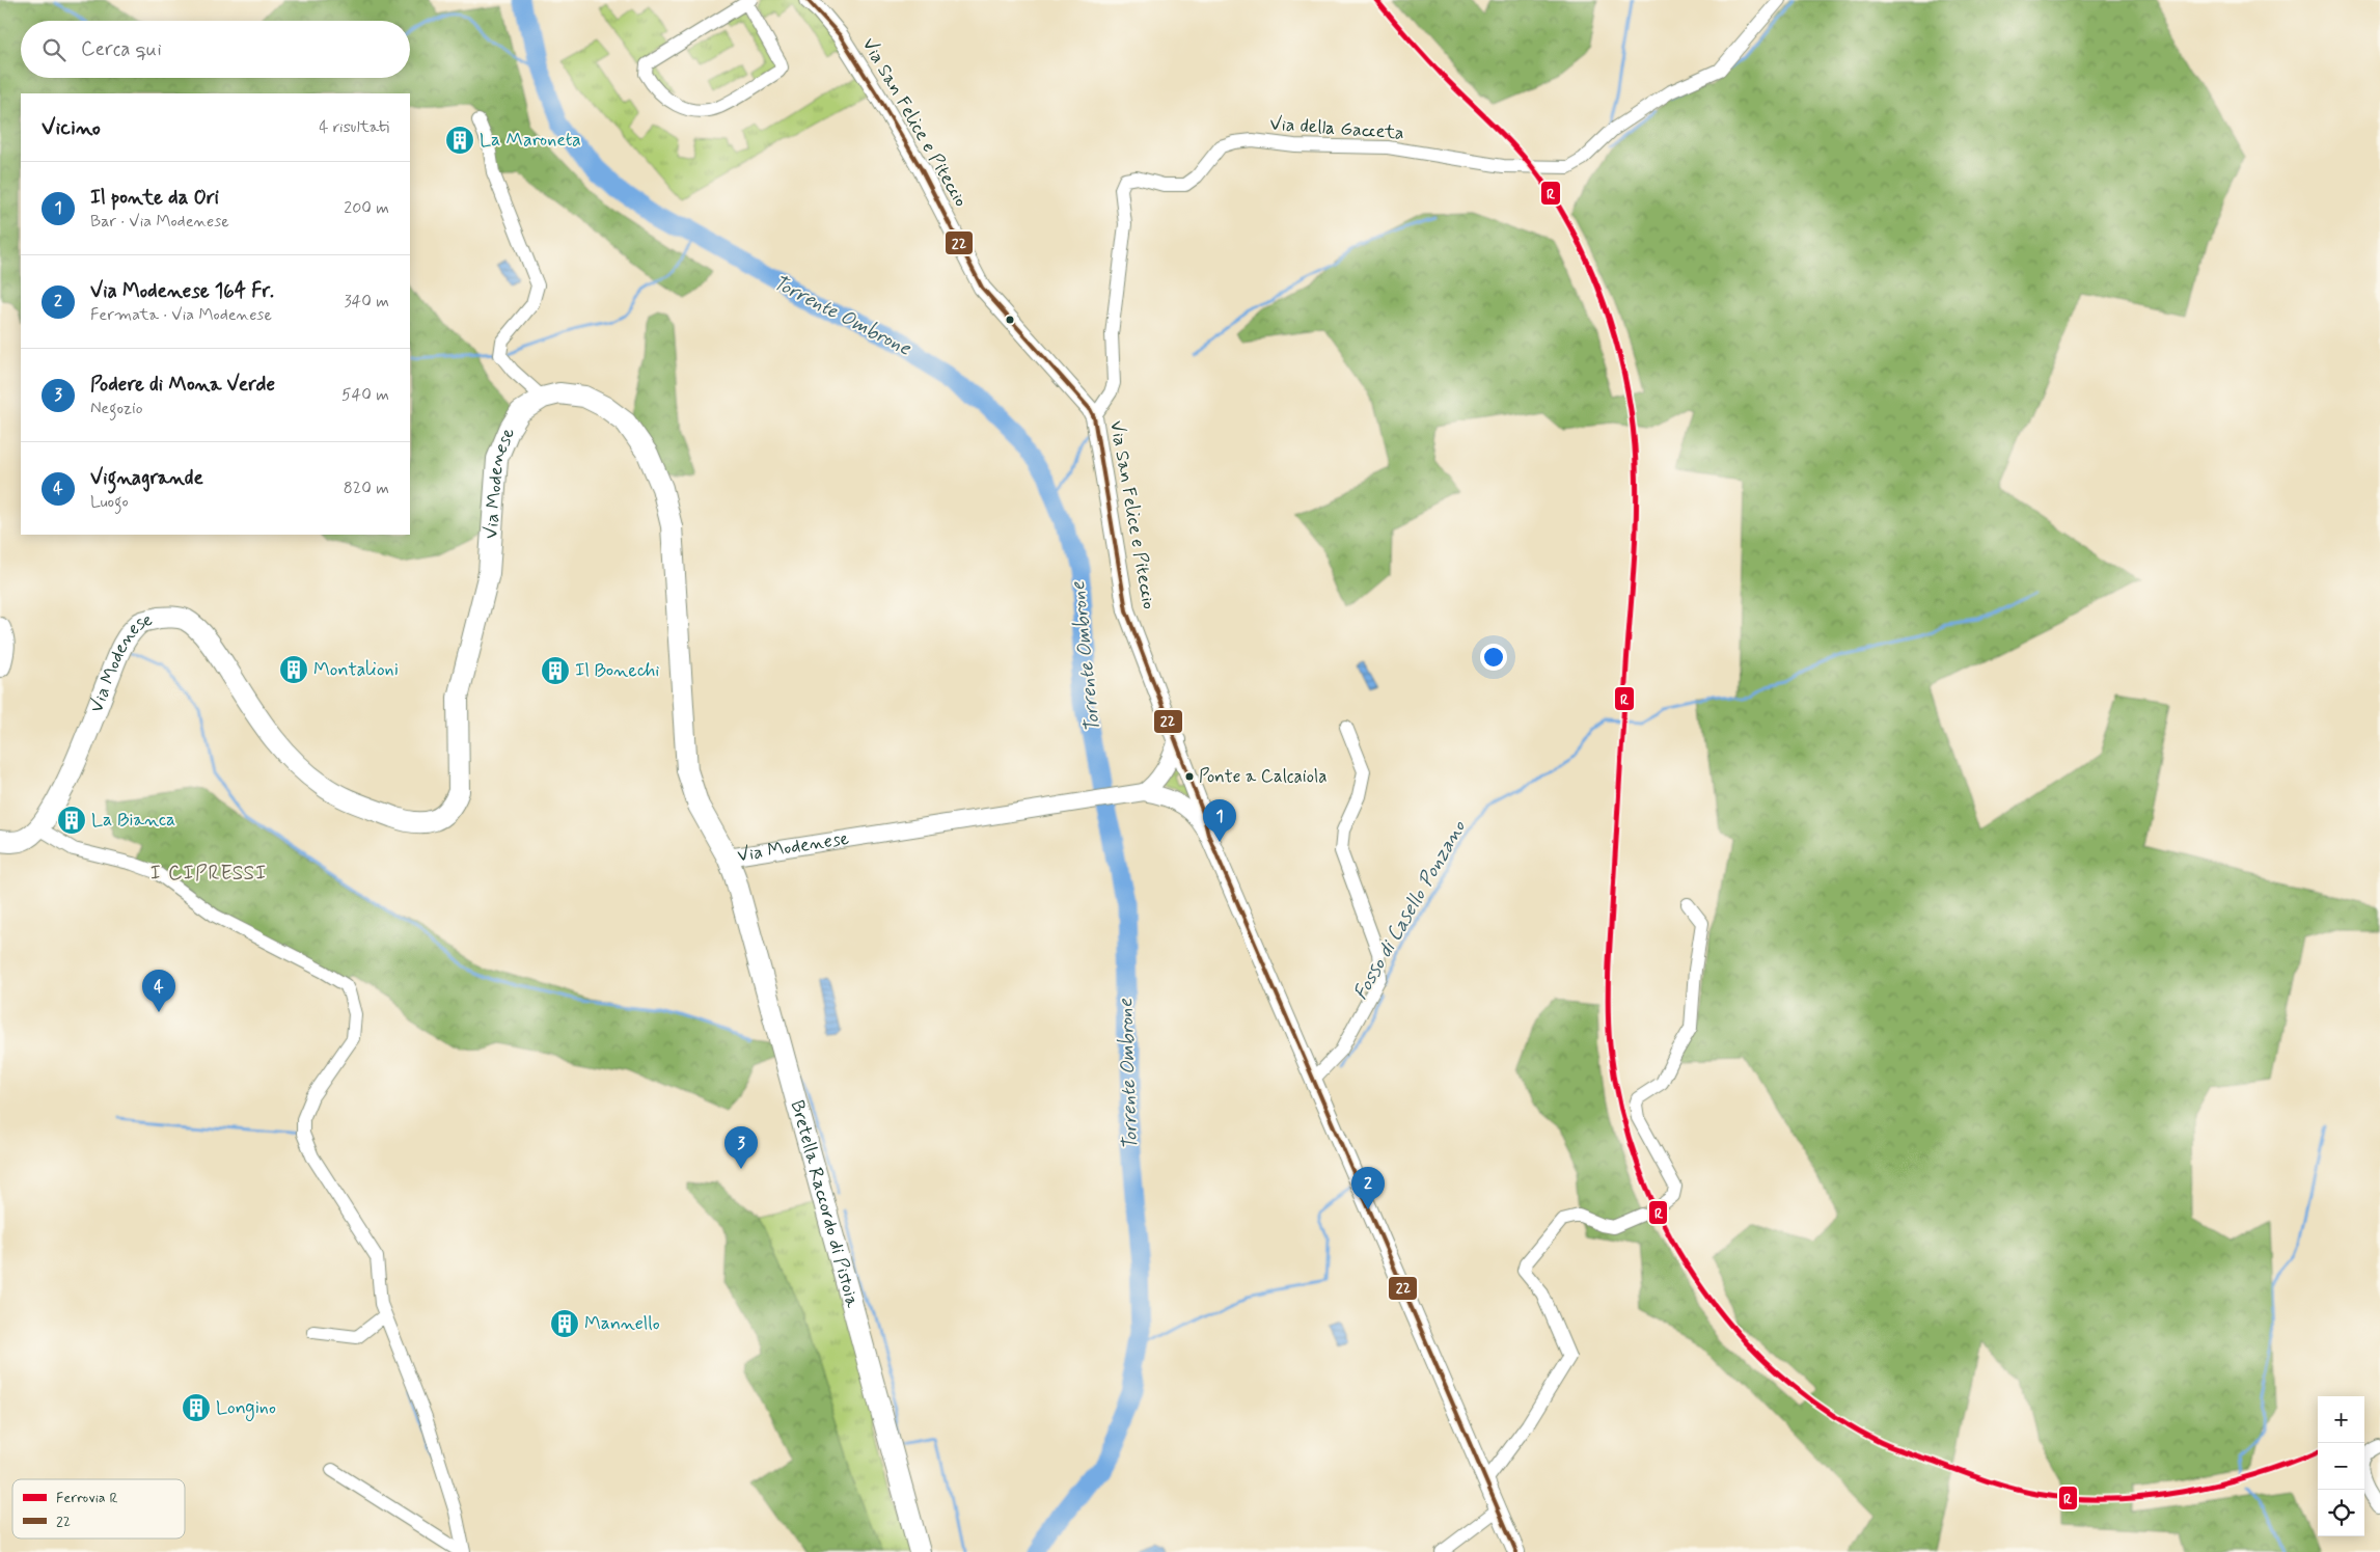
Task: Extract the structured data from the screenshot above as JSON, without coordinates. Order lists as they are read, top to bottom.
{
  "streets": {
    "main road": ["Via Modenese", "Bretella Raccordo di Pistoia"],
    "street": ["Via San Felice e Piteccio", "Via della Gacceta"]
  },
  "crossings": [
    ["Via San Felice e Piteccio", "Via della Gacceta"],
    ["Via Modenese", "Bretella Raccordo di Pistoia"]
  ],
  "districts": ["I CIPRESSI"],
  "water": ["Torrente Ombrone", "Fosso di Casello Ponzano"],
  "places": {
    "building": [
      "La Maroneta",
      "Montalioni",
      "Il Bonechi",
      "La Bianca",
      "Mannello",
      "Longino"
    ],
    "other": ["Ponte a Calcaiola"]
  },
  "lines": ["rail line R", "transit line 22"],
  "legend": ["Ferrovia R", "22"],
  "page": {
    "search": "Cerca qui",
    "heading": ["Vicino", "4 risultati"],
    "list": [
      {
        "mark": "1",
        "name": "Il ponte da Ori",
        "note": "Bar · Via Modenese",
        "value": "200 m"
      },
      {
        "mark": "2",
        "name": "Via Modenese 164 Fr.",
        "note": "Fermata · Via Modenese",
        "value": "340 m"
      },
      {
        "mark": "3",
        "name": "Podere di Mona Verde",
        "note": "Negozio",
        "value": "540 m"
      },
      {
        "mark": "4",
        "name": "Vignagrande",
        "note": "Luogo",
        "value": "820 m"
      }
    ],
    "pins": [
      "1",
      "4",
      "3",
      "2"
    ],
    "map_buttons": ["+", "−"]
  }
}
